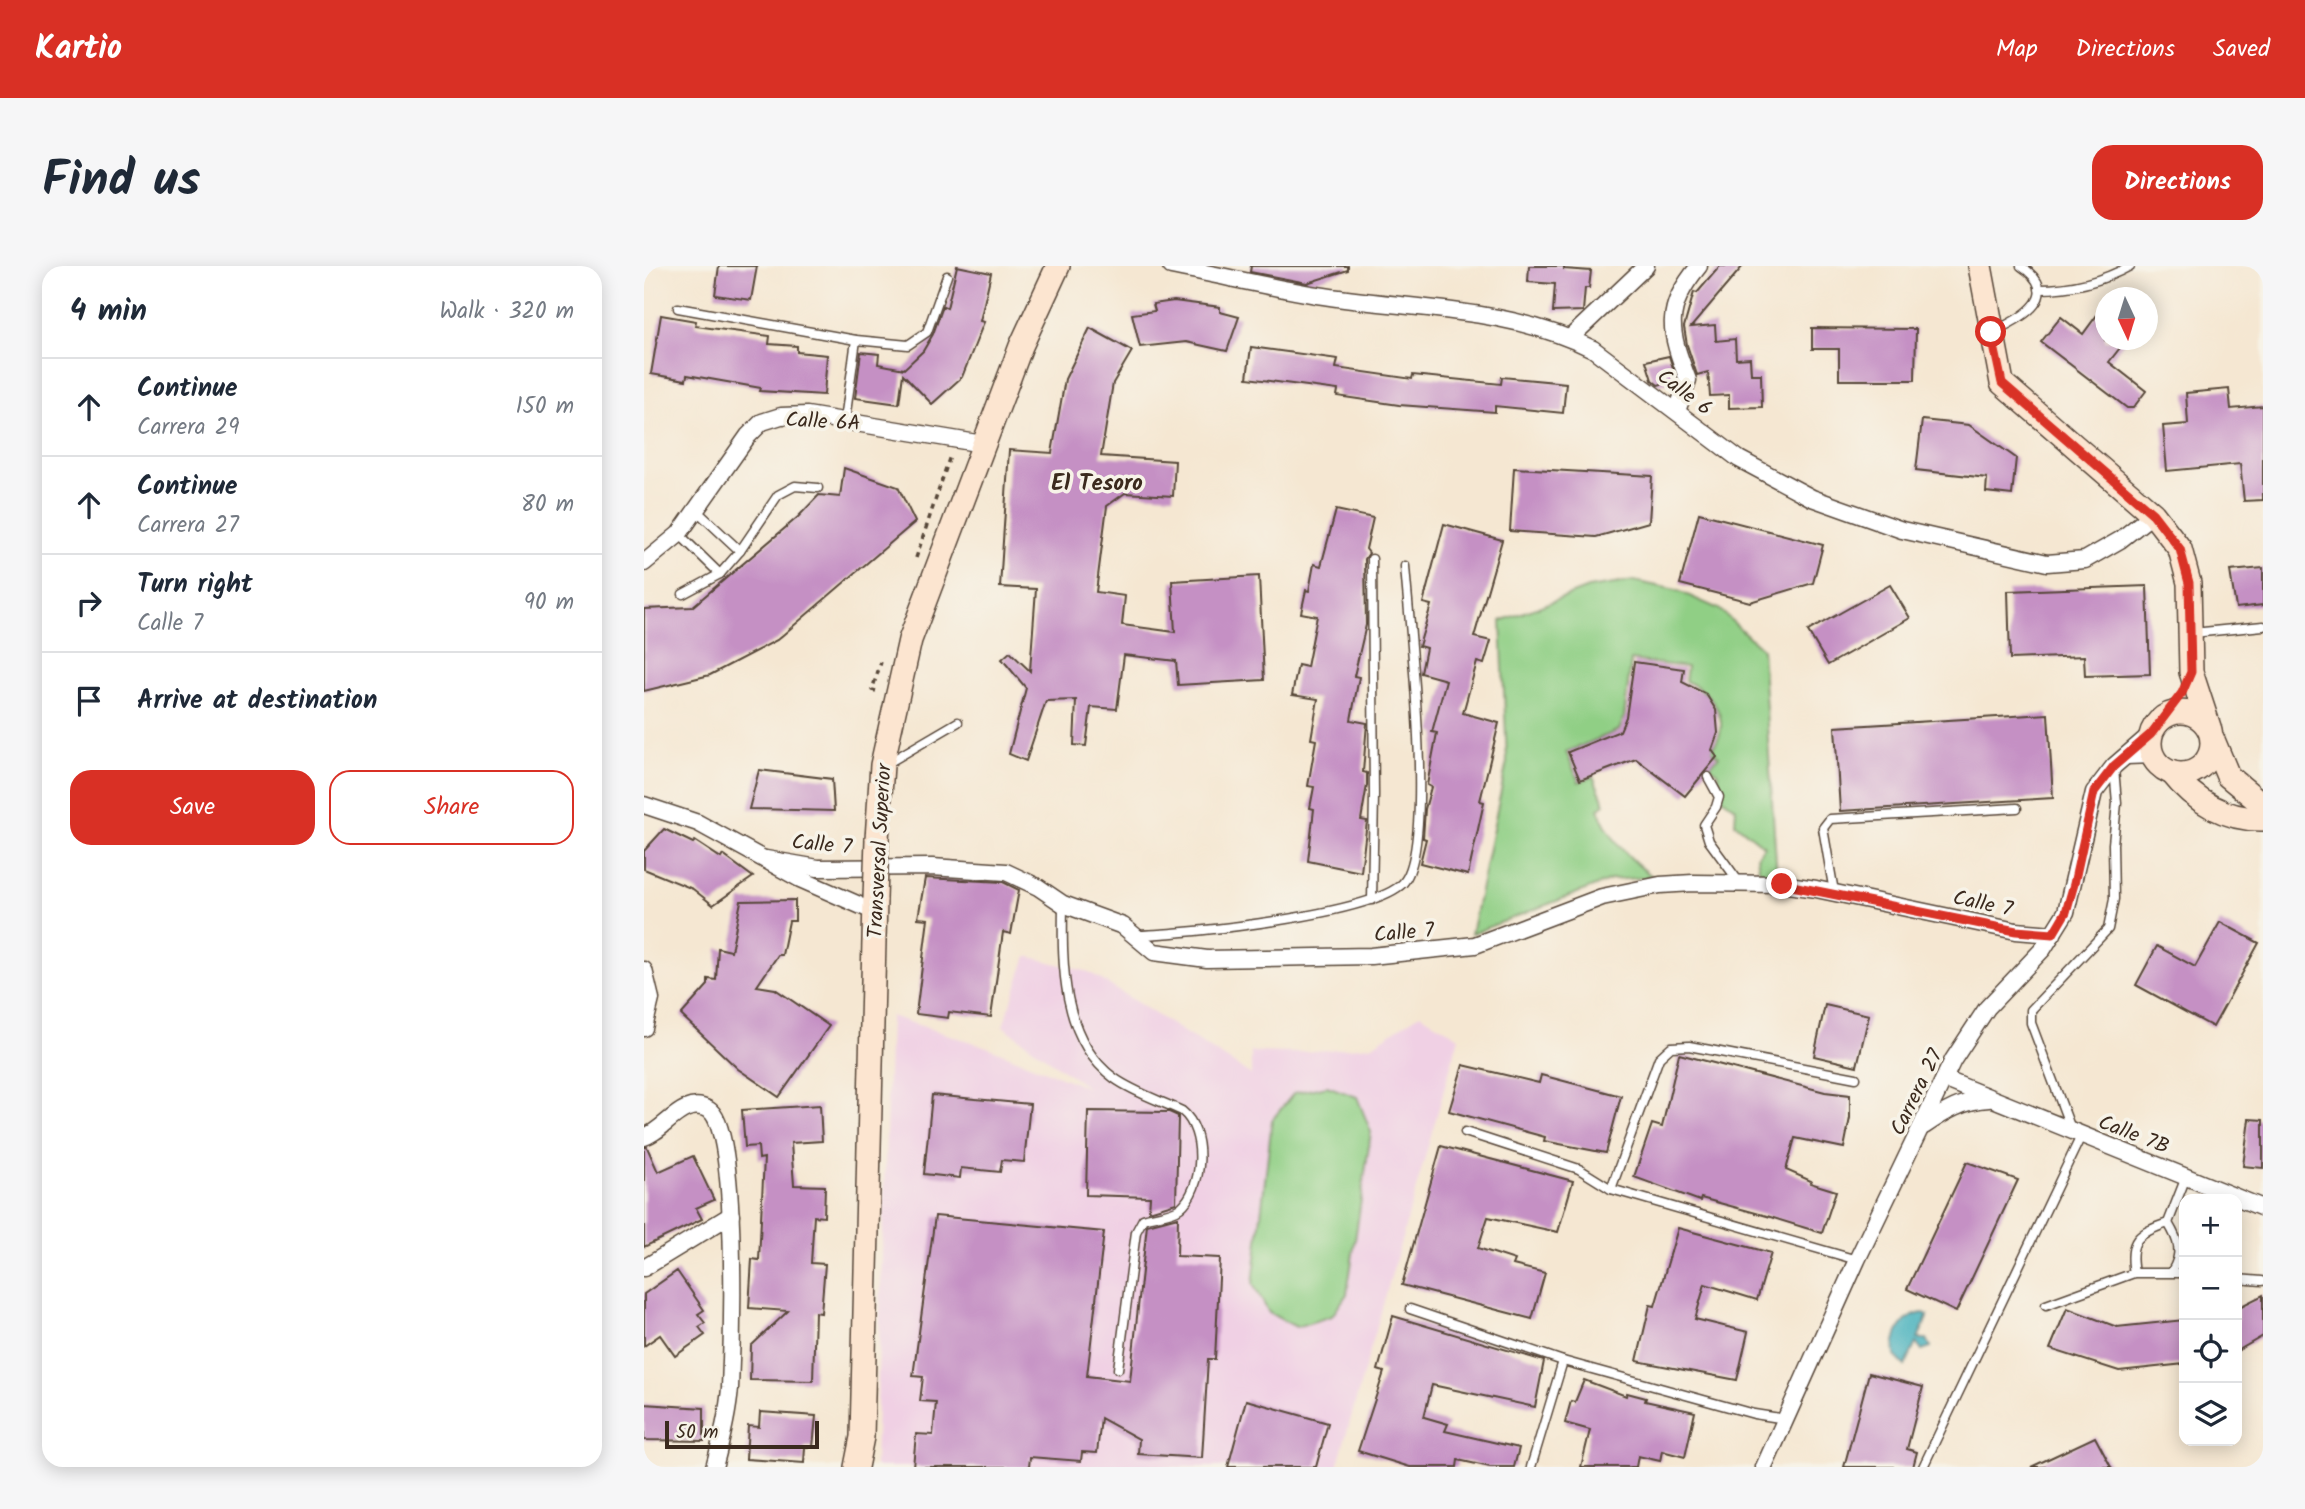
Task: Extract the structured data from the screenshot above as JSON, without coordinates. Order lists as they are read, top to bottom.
{
  "streets": {
    "main road": ["Transversal Superior"],
    "street": [
      "Calle 6",
      "Calle 6A",
      "Calle 7",
      "Carrera 27",
      "Calle 7B"
    ]
  },
  "crossings": [
    ["Calle 6A", "Transversal Superior"],
    ["Calle 7", "Transversal Superior"],
    ["Calle 7", "Carrera 27"],
    ["Carrera 27", "Calle 7B"]
  ],
  "districts": ["El Tesoro"],
  "scale_bar": "50 m",
  "north": "bottom",
  "page": {
    "header": "Kartio",
    "nav": ["Map", "Directions", "Saved"],
    "title": "Find us",
    "buttons": [
      "Directions",
      ["Save", "Share"]
    ],
    "heading": ["4 min", "Walk · 320 m"],
    "list": [
      ["Continue", "Carrera 29", "150 m"],
      ["Continue", "Carrera 27", "80 m"],
      ["Turn right", "Calle 7", "90 m"],
      "Arrive at destination"
    ],
    "map_buttons": ["+", "−"],
    "scale": "50 m"
  }
}
